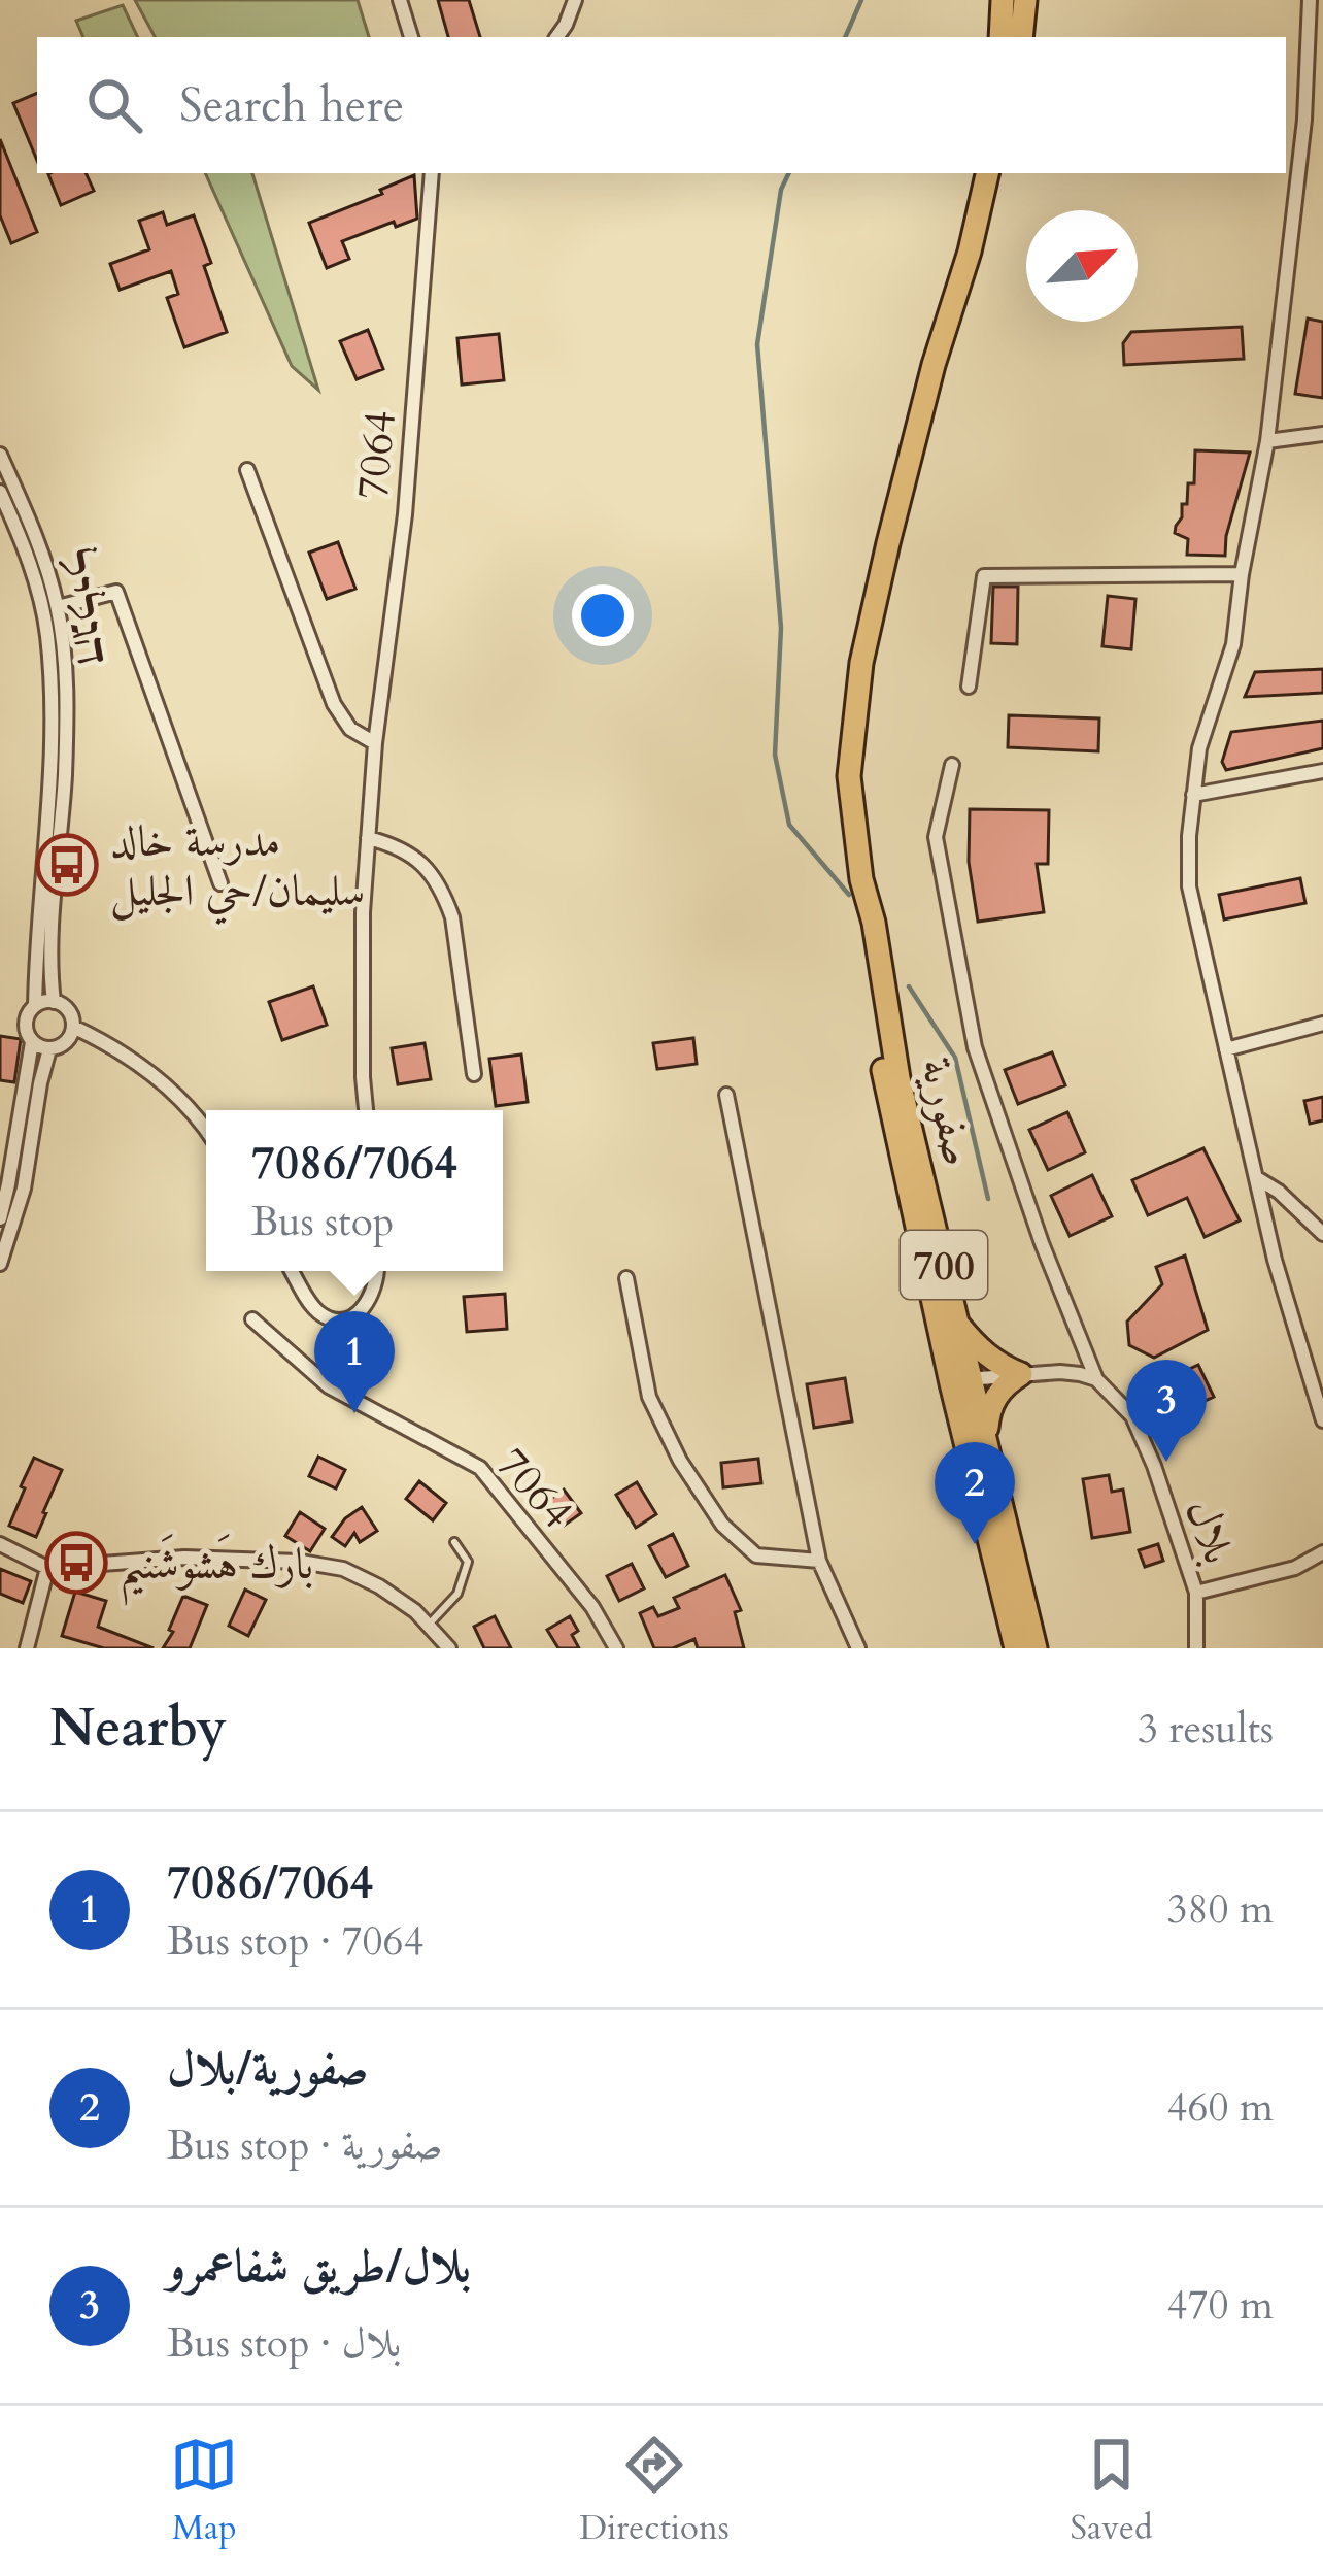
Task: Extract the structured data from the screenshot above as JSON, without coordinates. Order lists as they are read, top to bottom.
{
  "streets": {
    "main road": ["صفورية", "700"],
    "street": ["7064", "הגליל", "بلال"]
  },
  "crossings": [
    ["صفورية", "700"]
  ],
  "places": {
    "bus stop": ["مدرسة خالد سليمان/حي الجليل", "بارك هَشوشَنيم"]
  },
  "north": "top right",
  "page": {
    "search": "Search here",
    "popup": ["7086/7064", "Bus stop"],
    "pins": ["1", "3", "2"],
    "heading": ["Nearby", "3 results"],
    "list": [
      {
        "mark": "1",
        "name": "7086/7064",
        "note": "Bus stop · 7064",
        "value": "380 m"
      },
      {
        "mark": "2",
        "name": "صفورية/بلال",
        "note": "Bus stop · صفورية",
        "value": "460 m"
      },
      {
        "mark": "3",
        "name": "بلال/طريق شفاعمرو",
        "note": "Bus stop · بلال",
        "value": "470 m"
      }
    ],
    "nav": ["Map", "Directions", "Saved"]
  }
}
